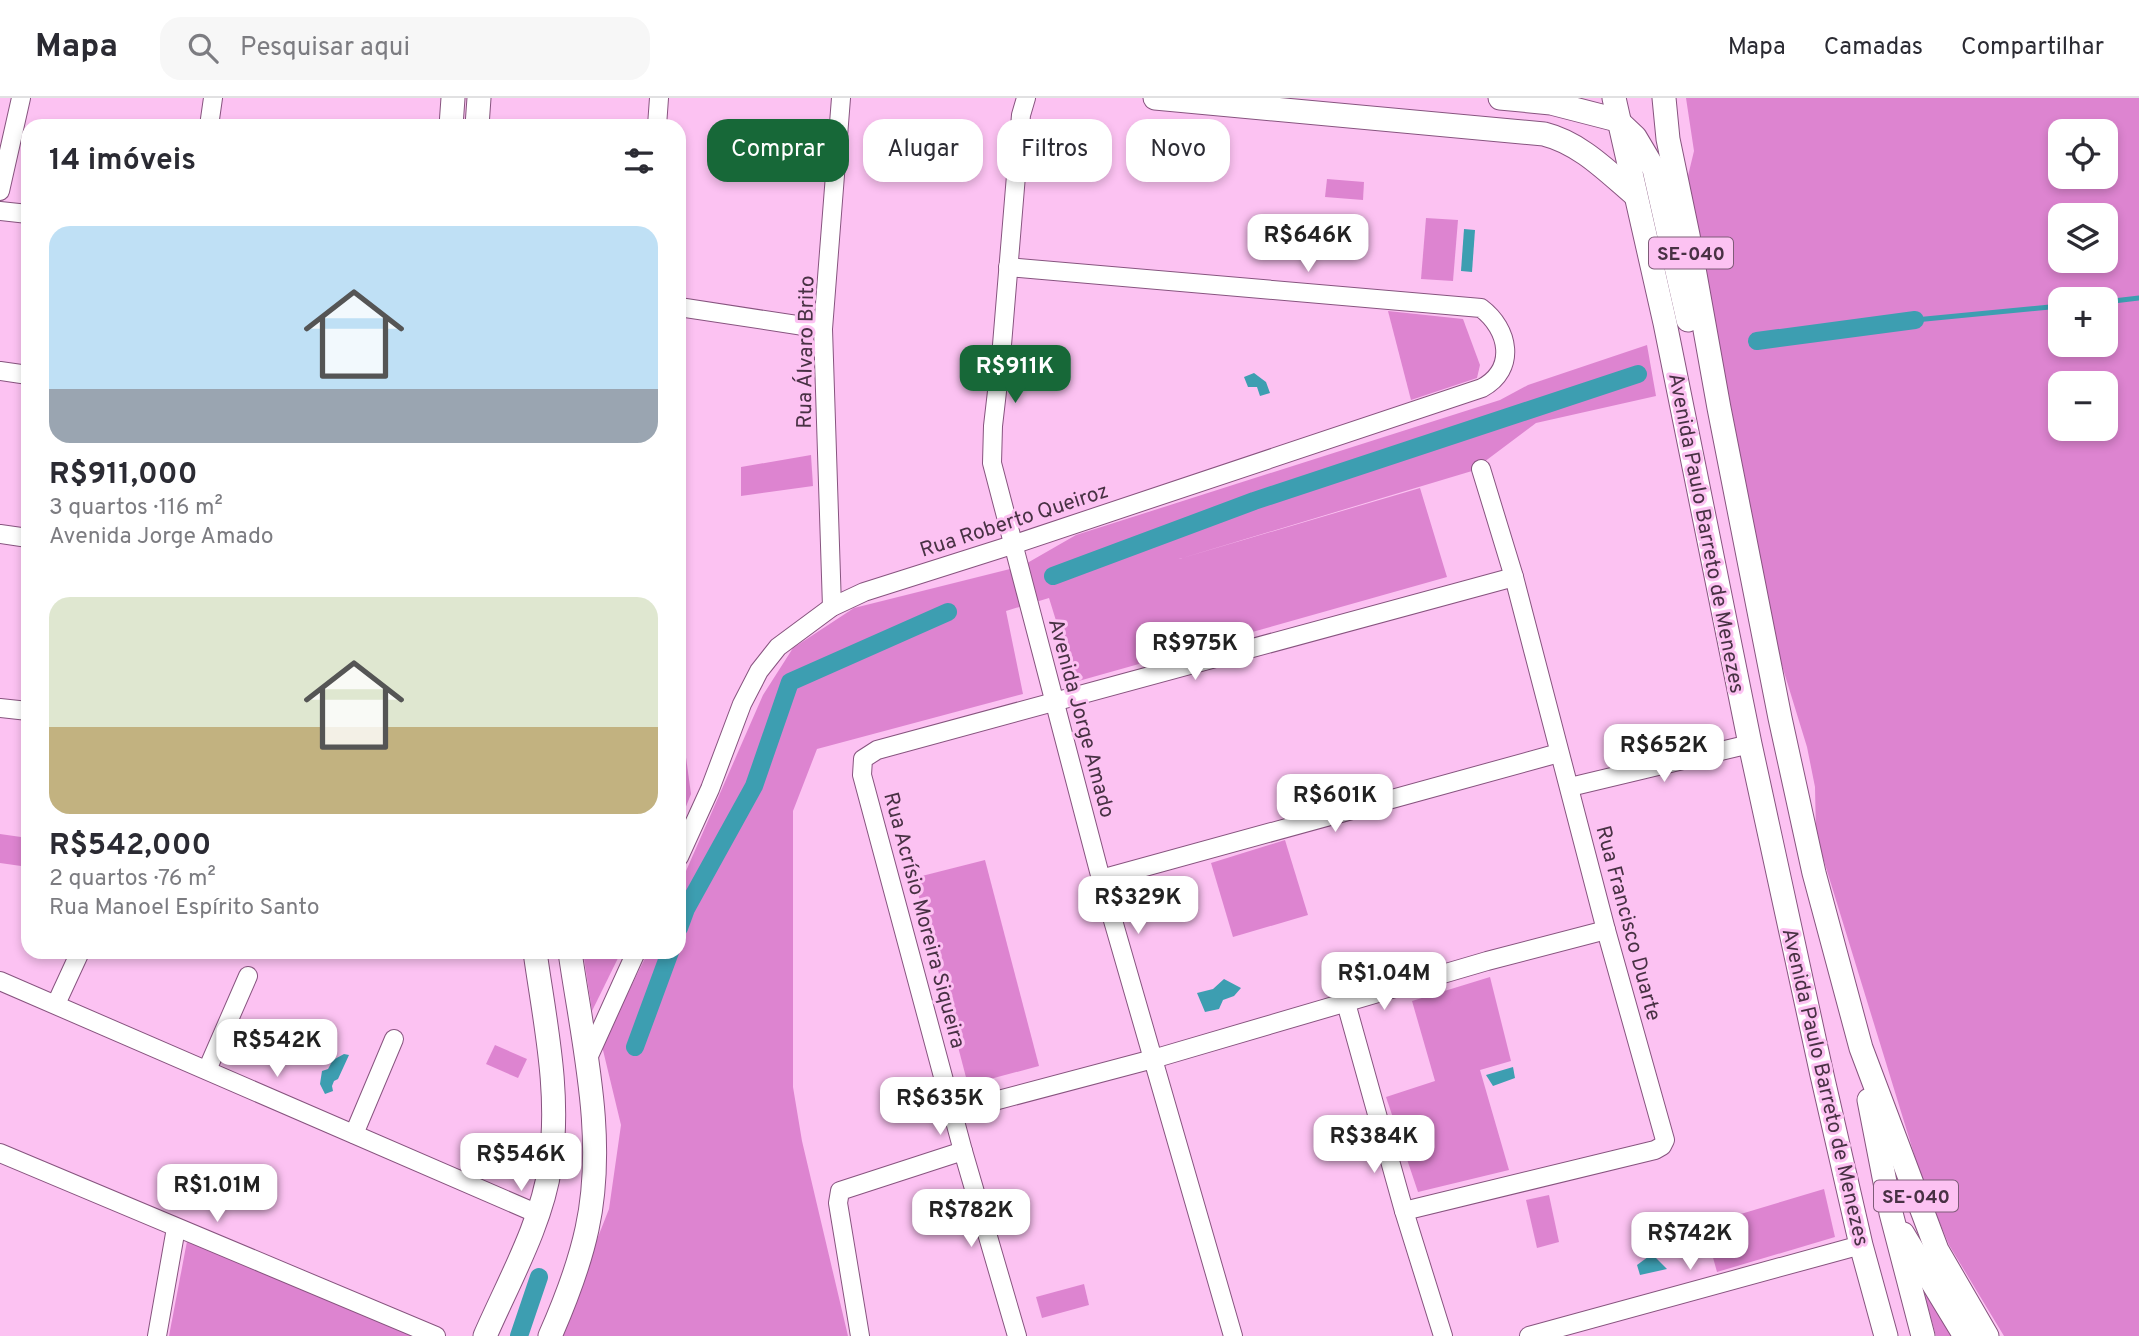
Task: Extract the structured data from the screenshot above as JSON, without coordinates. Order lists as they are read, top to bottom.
{
  "streets": {
    "main road": ["SE-040", "Avenida Paulo Barreto de Menezes"],
    "street": [
      "Rua Álvaro Brito",
      "Rua Roberto Queiroz",
      "Avenida Jorge Amado",
      "Rua Acrísio Moreira Siqueira",
      "Rua Francisco Duarte"
    ]
  },
  "crossings": [
    ["Rua Álvaro Brito", "Rua Roberto Queiroz"],
    ["Rua Roberto Queiroz", "Avenida Jorge Amado"],
    ["Avenida Jorge Amado", "Rua Acrísio Moreira Siqueira"]
  ],
  "page": {
    "header": "Mapa",
    "search": "Pesquisar aqui",
    "nav": ["Mapa", "Camadas", "Compartilhar"],
    "map_buttons": ["+", "−"],
    "chip": [
      "Comprar",
      "Alugar",
      "Filtros",
      "Novo"
    ],
    "heading": "14 imóveis",
    "list": [
      {
        "name": "R$911,000",
        "note": "3 quartos · 116 m² · Avenida Jorge Amado"
      },
      {
        "name": "R$542,000",
        "note": "2 quartos · 76 m² · Rua Manoel Espírito Santo"
      }
    ],
    "price": [
      "R$646K",
      "R$911K",
      "R$975K",
      "R$652K",
      "R$601K",
      "R$329K",
      "R$1.04M",
      "R$542K",
      "R$635K",
      "R$384K",
      "R$546K",
      "R$1.01M",
      "R$782K",
      "R$742K"
    ]
  }
}
